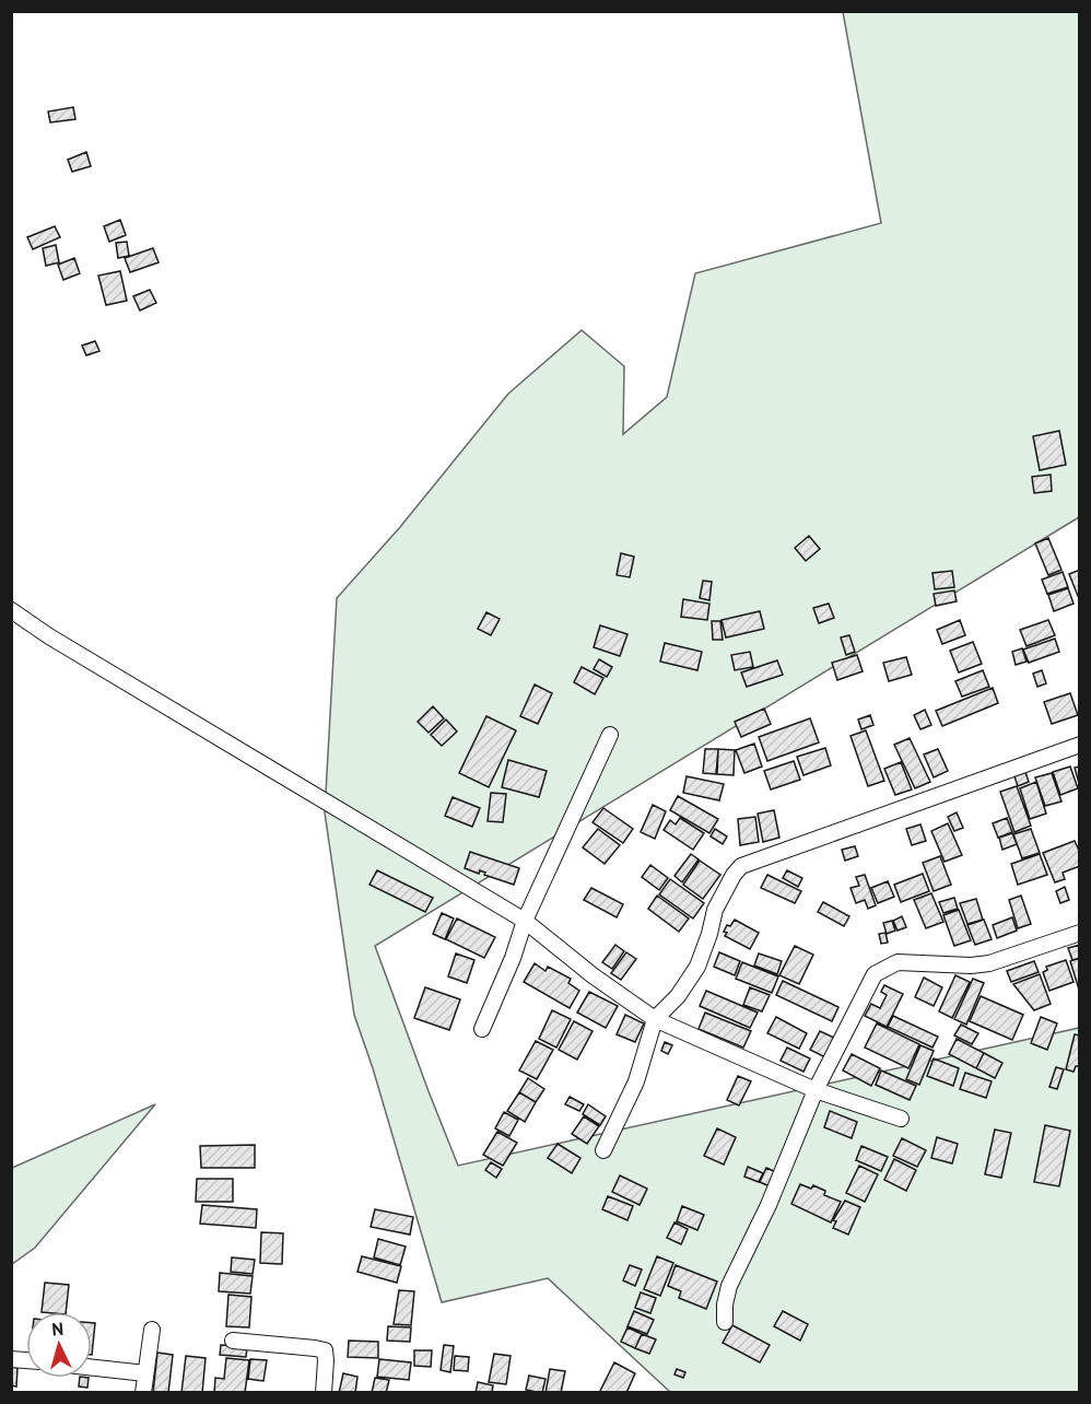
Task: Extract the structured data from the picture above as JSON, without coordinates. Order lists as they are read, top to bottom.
{
  "north": "top"
}
